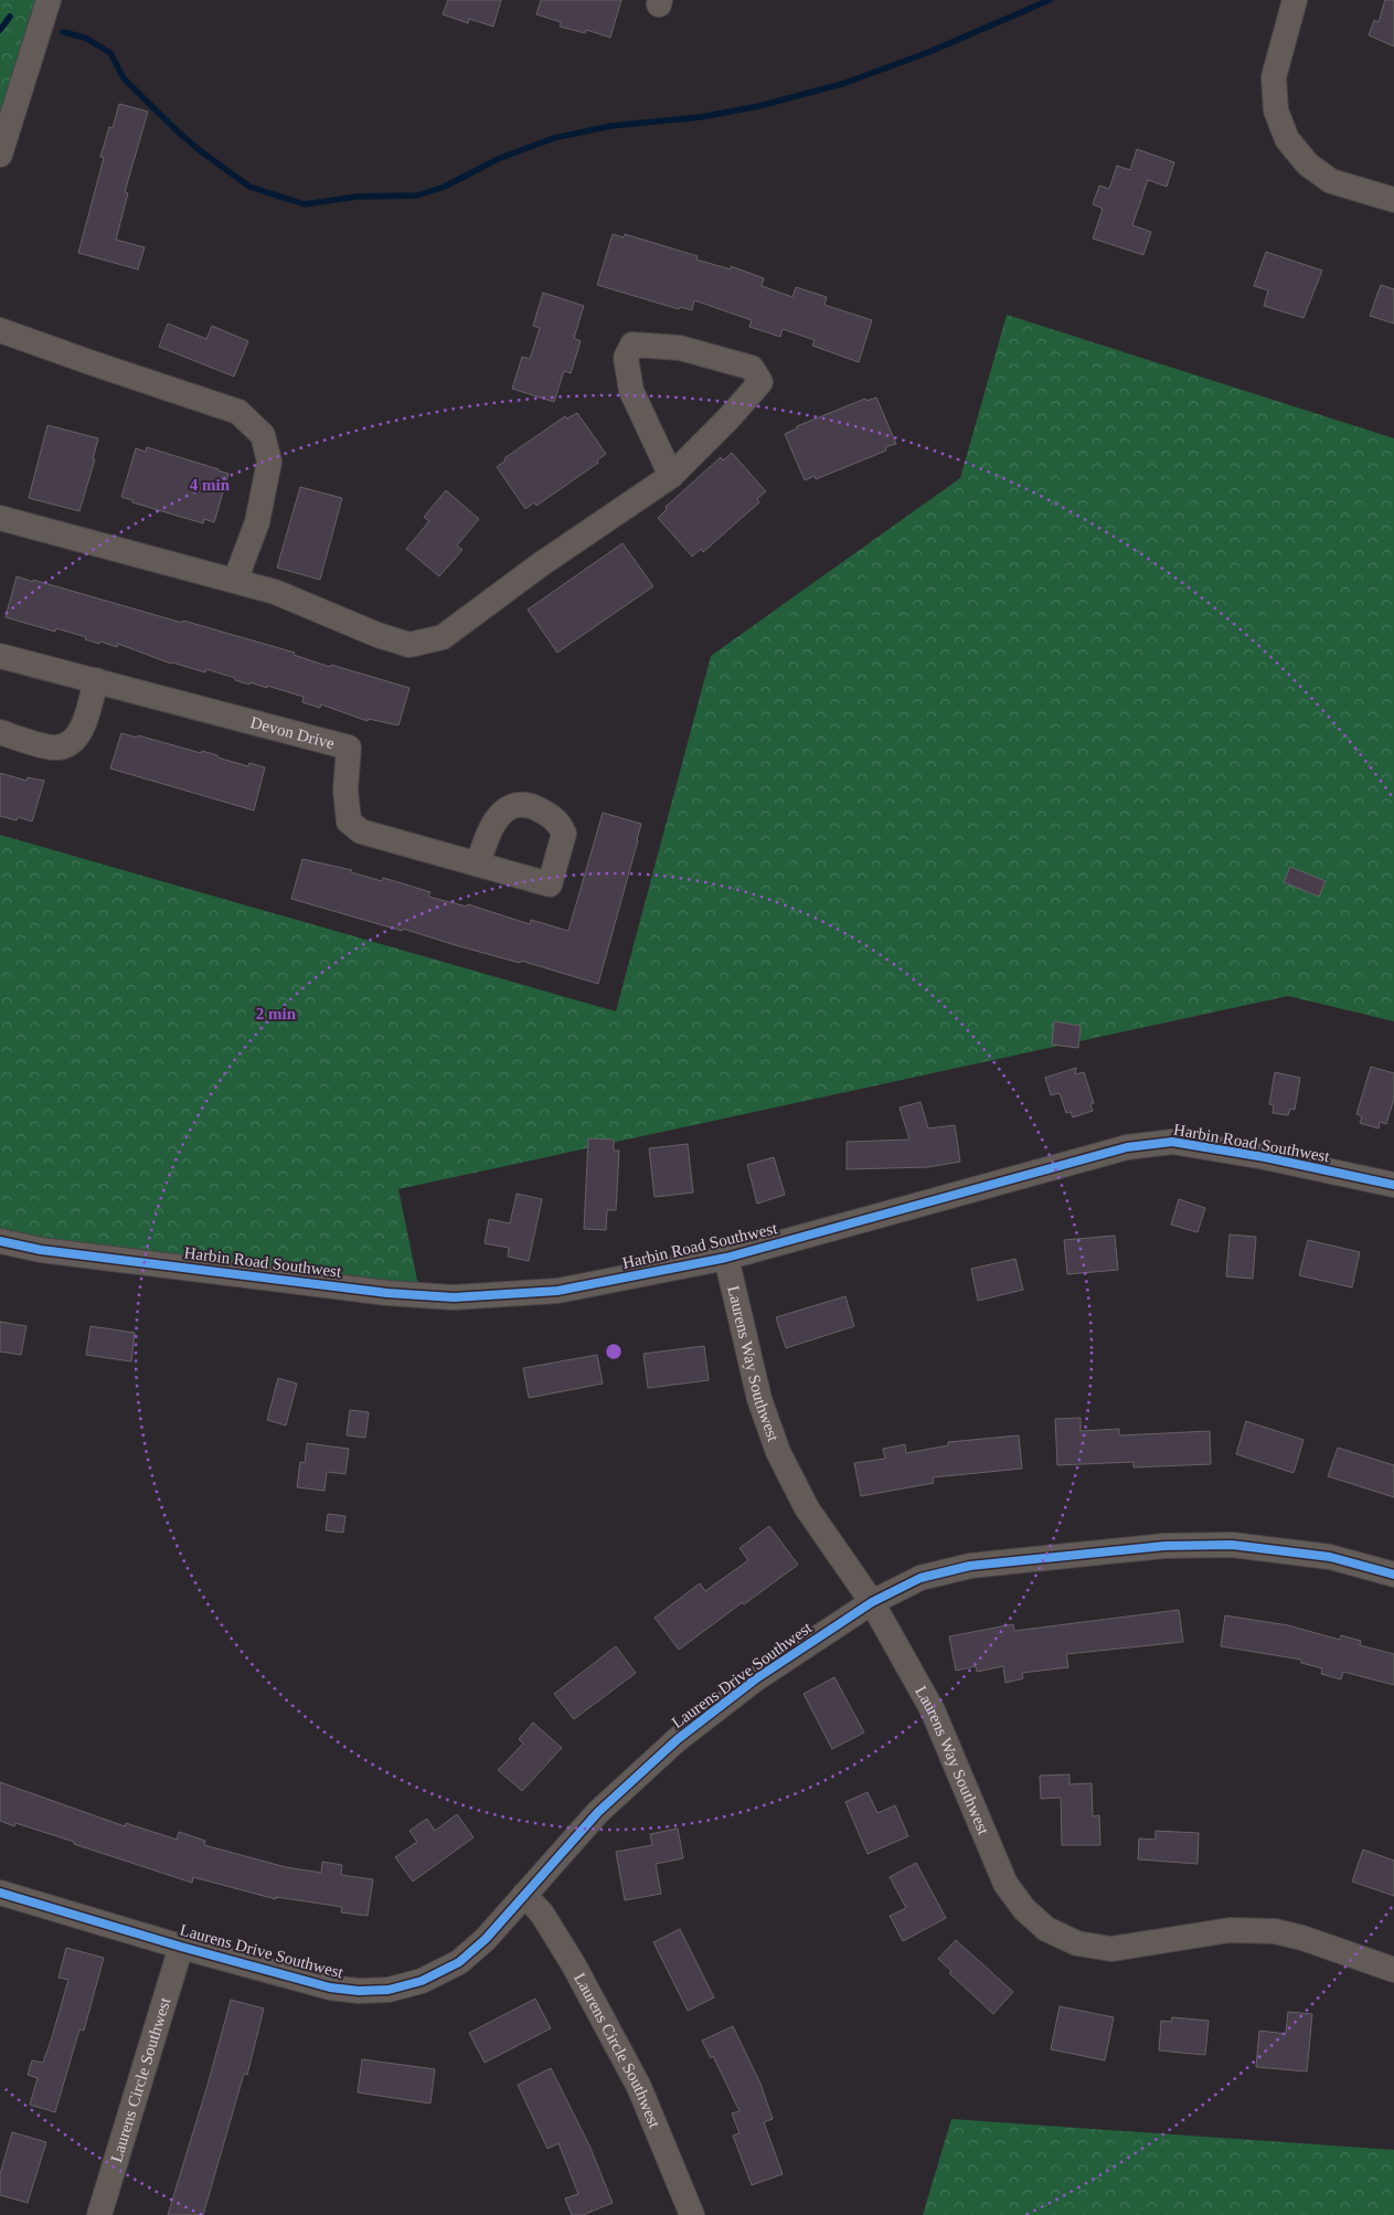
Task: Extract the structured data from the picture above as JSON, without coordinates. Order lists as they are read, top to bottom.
{
  "streets": {
    "street": [
      "Devon Drive",
      "Harbin Road Southwest",
      "Laurens Way Southwest",
      "Laurens Drive Southwest",
      "Laurens Circle Southwest"
    ]
  },
  "crossings": [
    ["Harbin Road Southwest", "Laurens Way Southwest"],
    ["Laurens Way Southwest", "Laurens Drive Southwest"],
    ["Laurens Drive Southwest", "Laurens Circle Southwest"]
  ],
  "rings": ["4 min", "2 min"]
}
